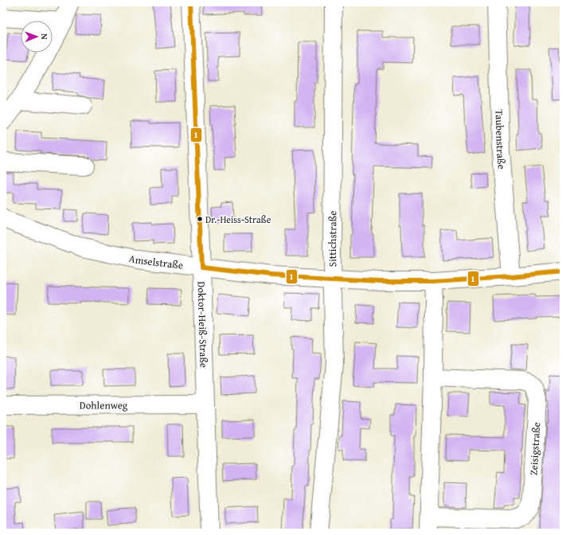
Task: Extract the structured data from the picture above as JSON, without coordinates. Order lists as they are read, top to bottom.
{
  "streets": {
    "street": [
      "Taubenstraße",
      "Sittichstraße",
      "Amselstraße",
      "Doktor-Heiß-Straße",
      "Dohlenweg",
      "Zeisigstraße"
    ]
  },
  "crossings": [
    ["Taubenstraße", "Amselstraße"],
    ["Sittichstraße", "Amselstraße"],
    ["Amselstraße", "Doktor-Heiß-Straße"],
    ["Amselstraße", "Zeisigstraße"],
    ["Doktor-Heiß-Straße", "Dohlenweg"]
  ],
  "places": ["Dr.-Heiss-Straße"],
  "lines": ["transit line 1"],
  "north": "right"
}
